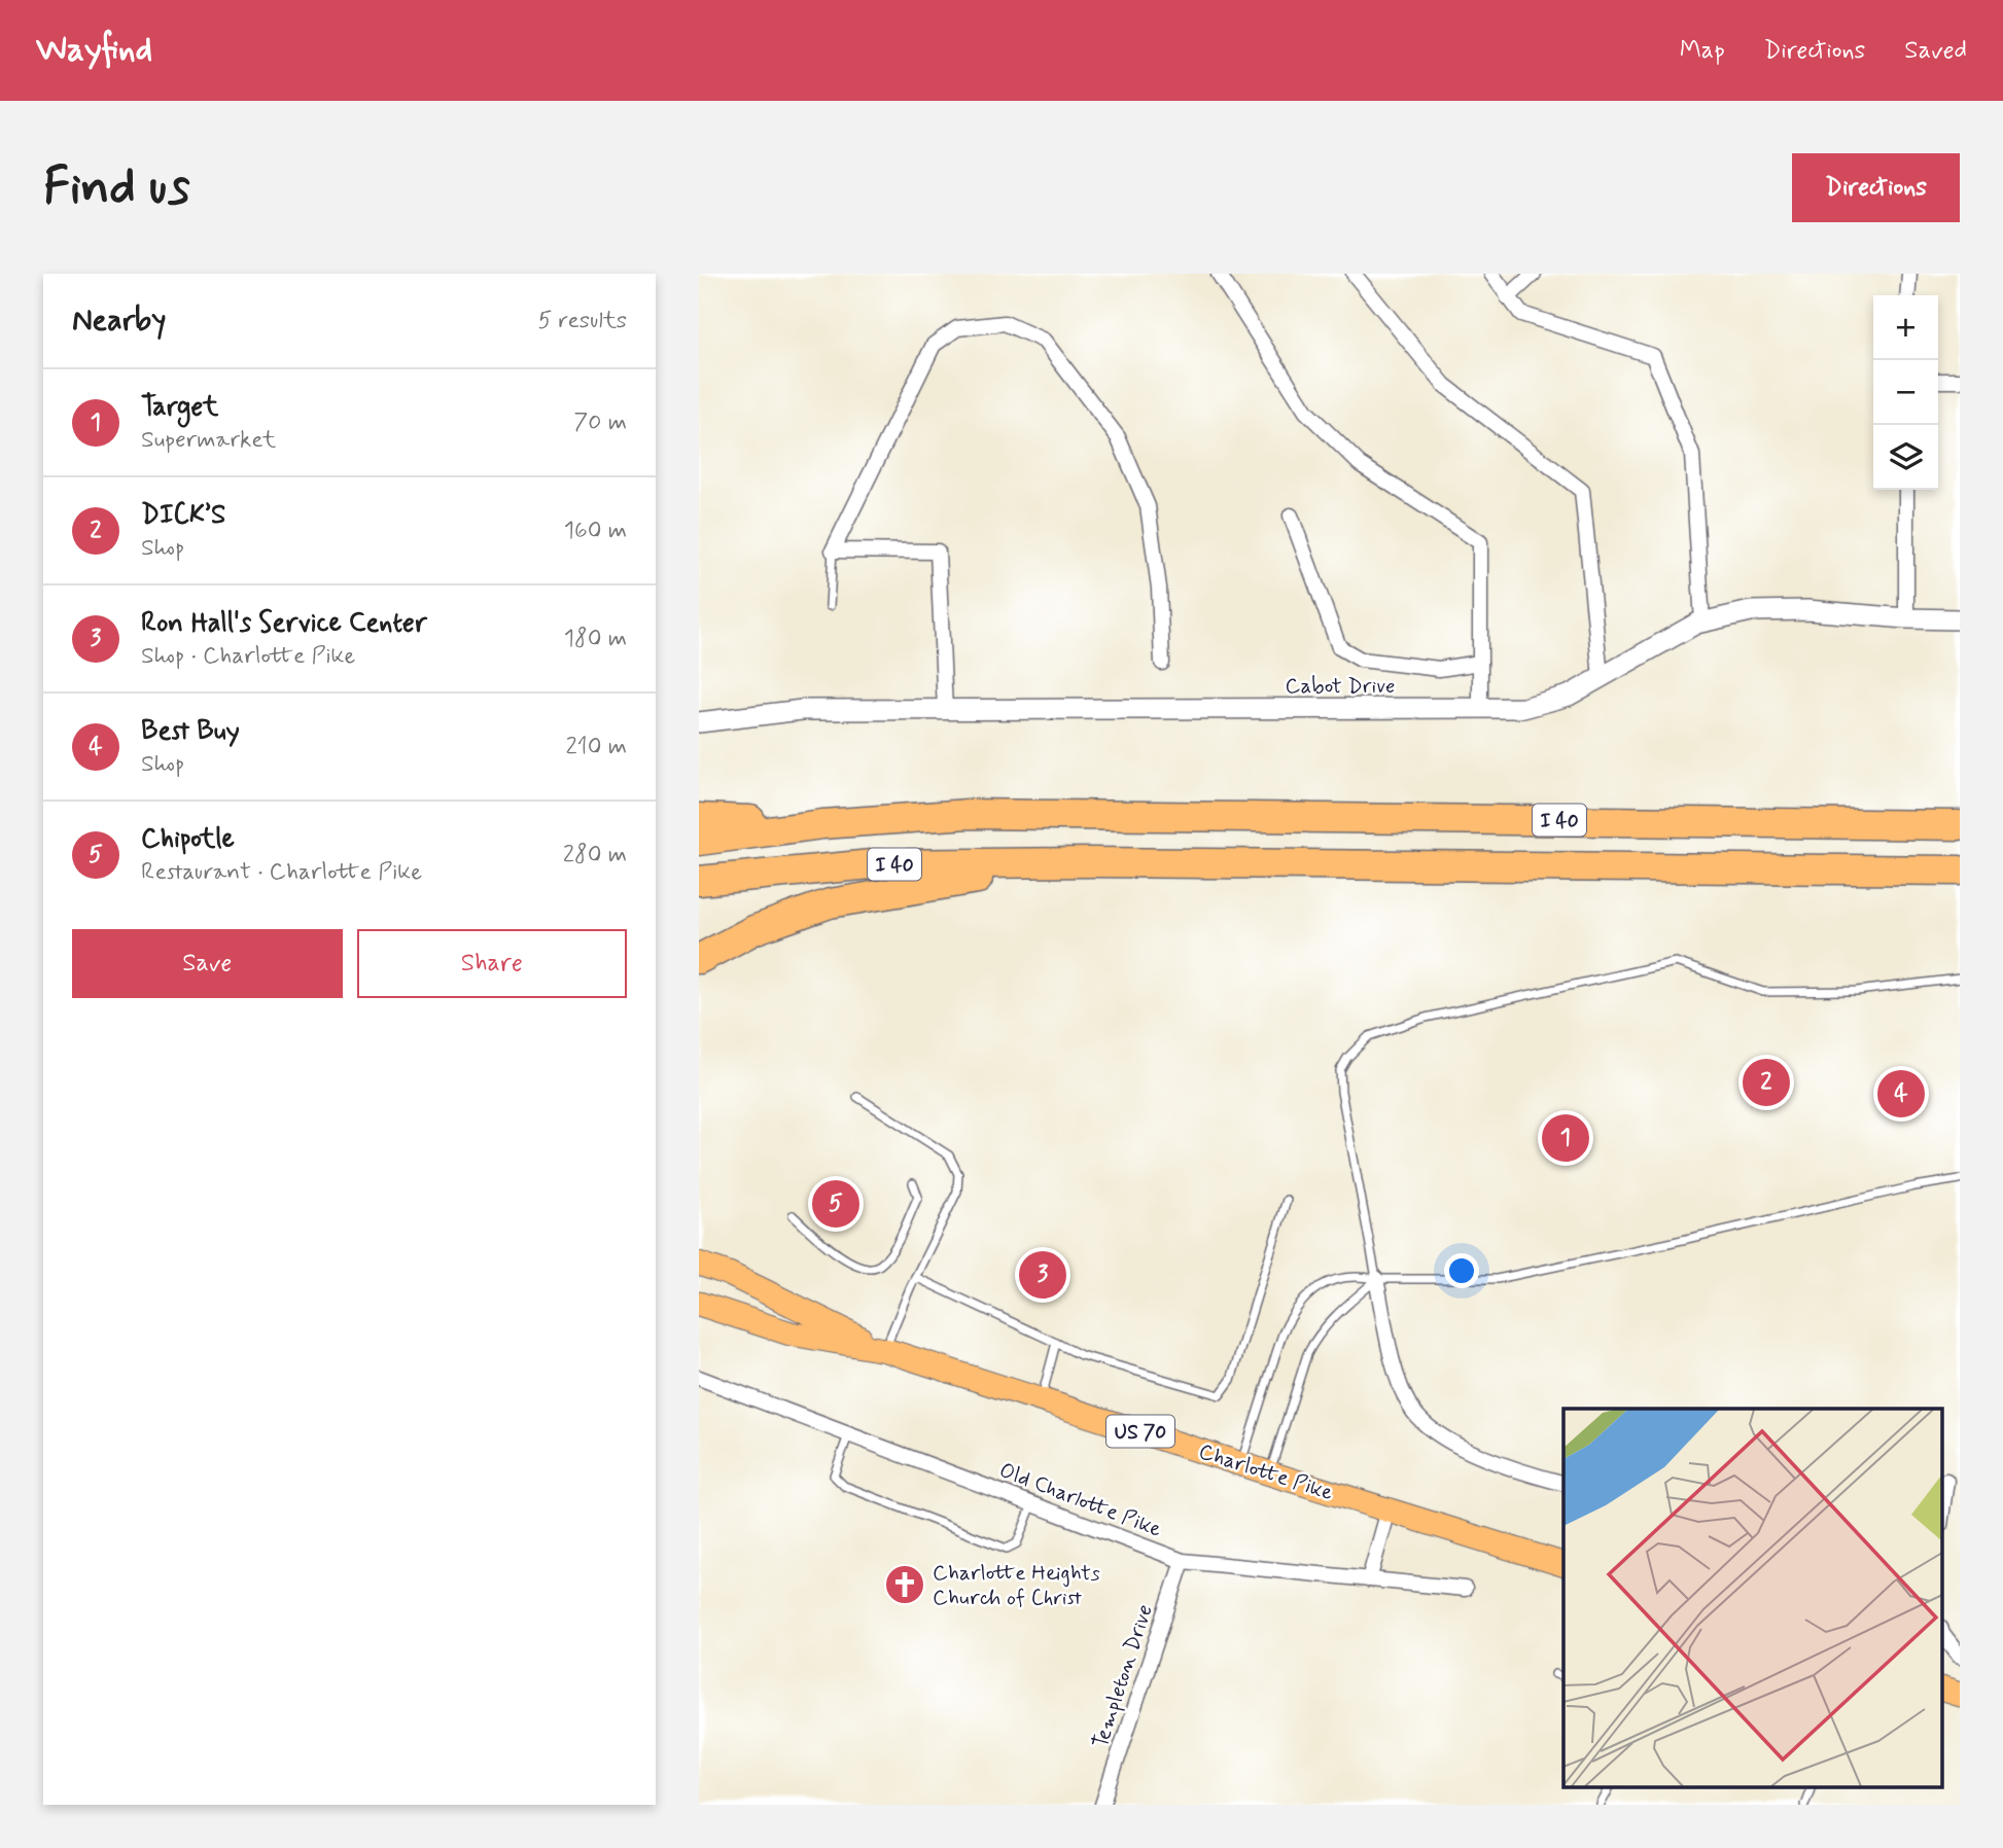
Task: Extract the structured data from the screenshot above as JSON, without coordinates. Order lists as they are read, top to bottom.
{
  "streets": {
    "highway": ["I 40"],
    "main road": ["US 70", "Charlotte Pike"],
    "street": ["Cabot Drive", "Old Charlotte Pike", "Templeton Drive"]
  },
  "crossings": [
    ["Old Charlotte Pike", "Templeton Drive"]
  ],
  "places": {
    "church": ["Charlotte Heights Church of Christ"]
  },
  "page": {
    "header": "Wayfind",
    "nav": ["Map", "Directions", "Saved"],
    "buttons": [
      "Directions",
      ["Save", "Share"]
    ],
    "title": "Find us",
    "heading": ["Nearby", "5 results"],
    "map_buttons": ["+", "−"],
    "list": [
      {
        "mark": "1",
        "name": "Target",
        "note": "Supermarket",
        "value": "70 m"
      },
      {
        "mark": "2",
        "name": "DICK’S",
        "note": "Shop",
        "value": "160 m"
      },
      {
        "mark": "3",
        "name": "Ron Hall's Service Center",
        "note": "Shop · Charlotte Pike",
        "value": "180 m"
      },
      {
        "mark": "4",
        "name": "Best Buy",
        "note": "Shop",
        "value": "210 m"
      },
      {
        "mark": "5",
        "name": "Chipotle",
        "note": "Restaurant · Charlotte Pike",
        "value": "280 m"
      }
    ],
    "pins": [
      "2",
      "4",
      "1",
      "5",
      "3"
    ]
  }
}
